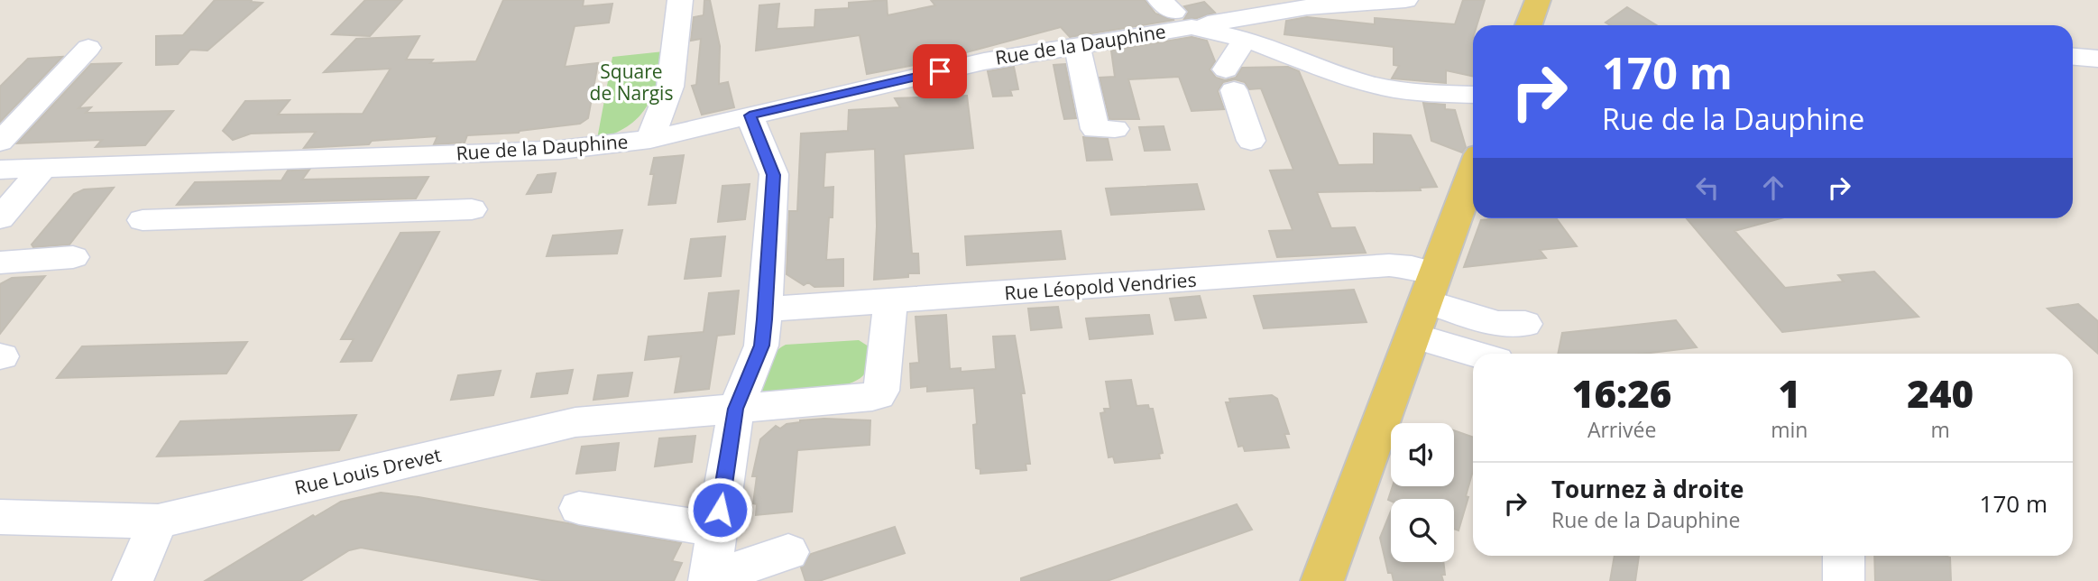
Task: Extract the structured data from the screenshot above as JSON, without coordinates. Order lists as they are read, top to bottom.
{
  "streets": {
    "street": ["Rue de la Dauphine", "Rue Léopold Vendries", "Rue Louis Drevet"]
  },
  "crossings": [
    ["Rue Léopold Vendries", "Rue Louis Drevet"]
  ],
  "parks": ["Square de Nargis"],
  "page": {
    "turn": ["170 m", "Rue de la Dauphine"],
    "eta": [
      "16:26",
      "Arrivée",
      "1",
      "min",
      "240",
      "m"
    ],
    "list": [
      {
        "name": "Tournez à droite",
        "note": "Rue de la Dauphine",
        "value": "170 m"
      }
    ]
  }
}
